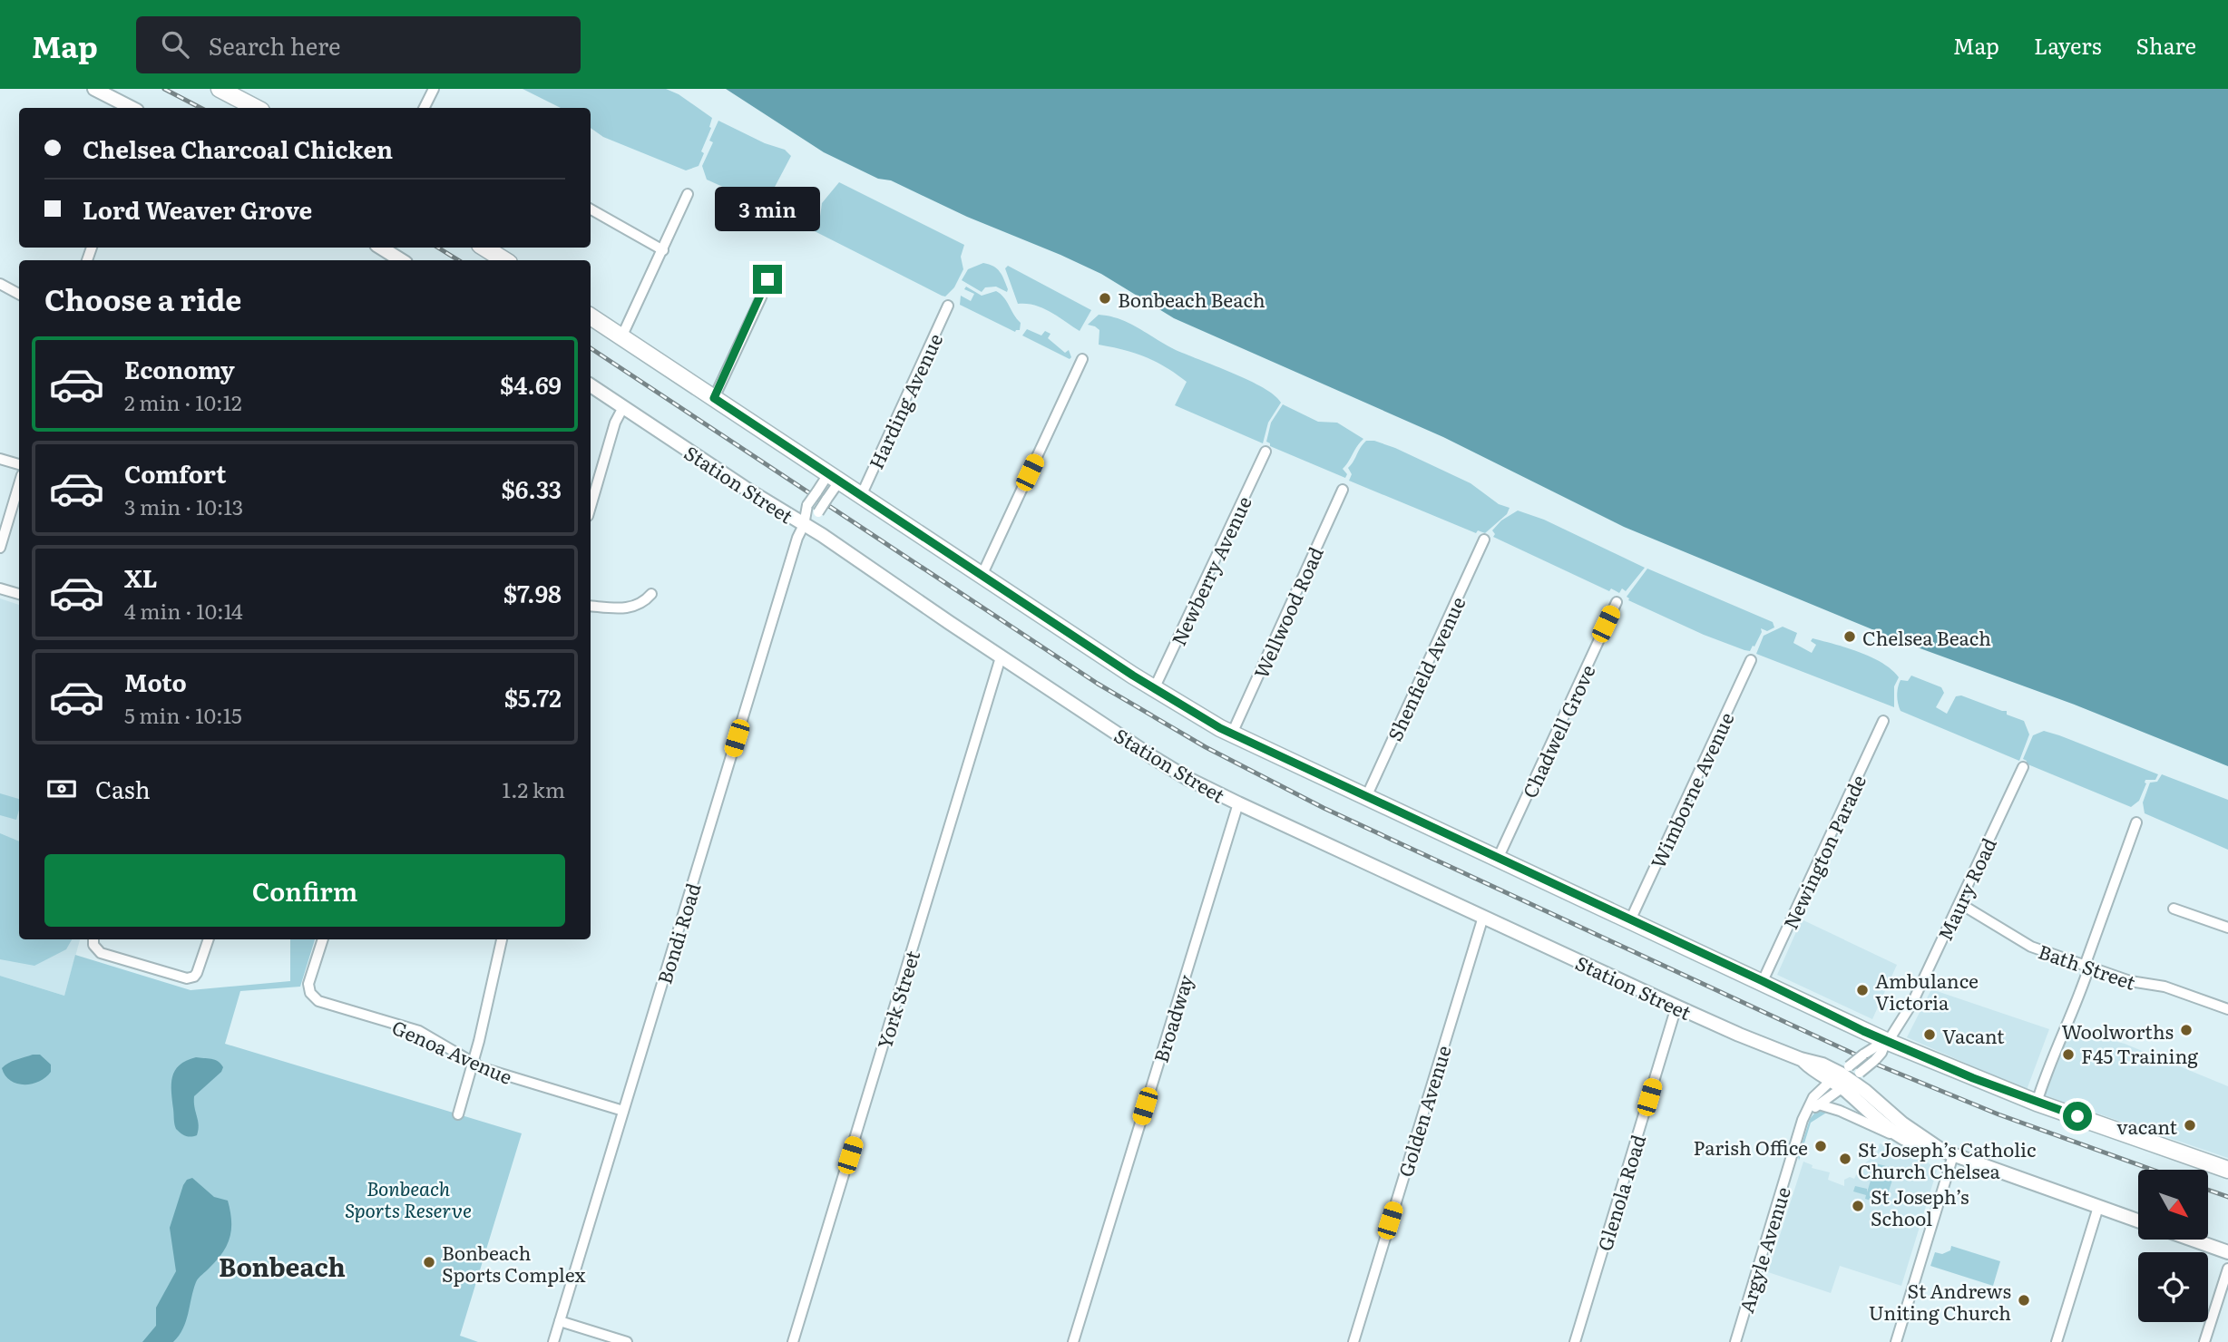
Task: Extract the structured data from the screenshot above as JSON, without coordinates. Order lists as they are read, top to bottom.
{
  "streets": {
    "street": [
      "Harding Avenue",
      "Station Street",
      "Newberry Avenue",
      "Wellwood Road",
      "Shenfield Avenue",
      "Chadwell Grove",
      "Wimborne Avenue",
      "Newington Parade",
      "Maury Road",
      "Bondi Road",
      "Bath Street",
      "York Street",
      "Broadway",
      "Genoa Avenue",
      "Golden Avenue",
      "Glenola Road",
      "Argyle Avenue"
    ]
  },
  "crossings": [
    ["Station Street", "Bondi Road"],
    ["Station Street", "York Street"],
    ["Station Street", "Broadway"],
    ["Station Street", "Golden Avenue"],
    ["Station Street", "Glenola Road"],
    ["Station Street", "Argyle Avenue"],
    ["Maury Road", "Bath Street"],
    ["Maury Road", "Argyle Avenue"],
    ["Bondi Road", "Genoa Avenue"]
  ],
  "districts": ["Bonbeach"],
  "parks": ["Bonbeach Sports Reserve"],
  "places": [
    "Bonbeach Beach",
    "Chelsea Beach",
    "Ambulance Victoria",
    "Woolworths",
    "Vacant",
    "F45 Training",
    "vacant",
    "Parish Office",
    "St Joseph’s Catholic Church Chelsea",
    "St Joseph’s School",
    "Bonbeach Sports Complex",
    "St Andrews Uniting Church"
  ],
  "north": "bottom right",
  "page": {
    "header": "Map",
    "search": "Search here",
    "nav": ["Map", "Layers", "Share"],
    "banner": ["Chelsea Charcoal Chicken", "Lord Weaver Grove"],
    "bubble": "3 min",
    "heading": "Choose a ride",
    "list": [
      {
        "name": "Economy",
        "note": "2 min · 10:12",
        "value": "$4.69"
      },
      {
        "name": "Comfort",
        "note": "3 min · 10:13",
        "value": "$6.33"
      },
      {
        "name": "XL",
        "note": "4 min · 10:14",
        "value": "$7.98"
      },
      {
        "name": "Moto",
        "note": "5 min · 10:15",
        "value": "$5.72"
      }
    ],
    "pay": ["Cash", "1.2 km"],
    "buttons": "Confirm"
  }
}
